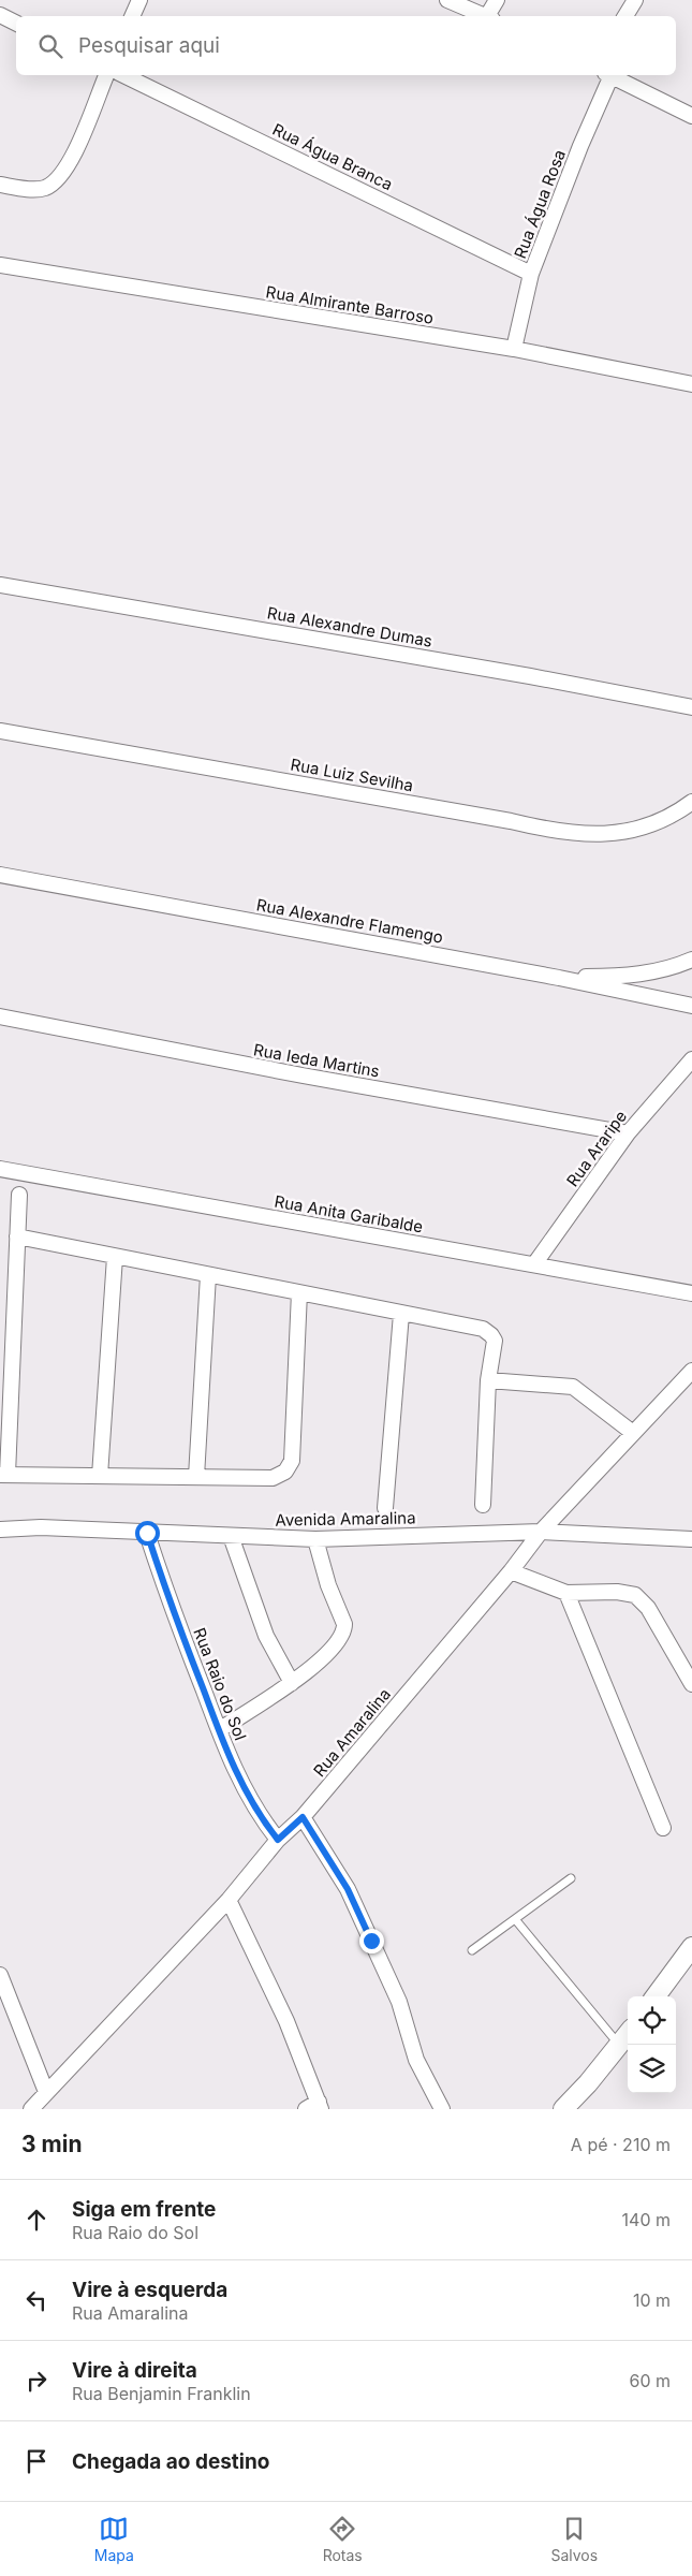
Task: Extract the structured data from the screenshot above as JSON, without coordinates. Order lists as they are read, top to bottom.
{
  "streets": {
    "street": [
      "Rua Água Branca",
      "Rua Água Rosa",
      "Rua Almirante Barroso",
      "Rua Alexandre Dumas",
      "Rua Luiz Sevilha",
      "Rua Alexandre Flamengo",
      "Rua Ieda Martins",
      "Rua Araripe",
      "Rua Anita Garibalde",
      "Avenida Amaralina",
      "Rua Raio do Sol",
      "Rua Amaralina"
    ]
  },
  "crossings": [
    ["Rua Água Branca", "Rua Água Rosa"],
    ["Rua Água Rosa", "Rua Almirante Barroso"],
    ["Rua Ieda Martins", "Rua Araripe"],
    ["Rua Araripe", "Rua Anita Garibalde"],
    ["Avenida Amaralina", "Rua Raio do Sol"],
    ["Avenida Amaralina", "Rua Amaralina"],
    ["Rua Raio do Sol", "Rua Amaralina"]
  ],
  "page": {
    "search": "Pesquisar aqui",
    "heading": ["3 min", "A pé · 210 m"],
    "list": [
      ["Siga em frente", "Rua Raio do Sol", "140 m"],
      ["Vire à esquerda", "Rua Amaralina", "10 m"],
      ["Vire à direita", "Rua Benjamin Franklin", "60 m"],
      "Chegada ao destino"
    ],
    "nav": ["Mapa", "Rotas", "Salvos"]
  }
}
